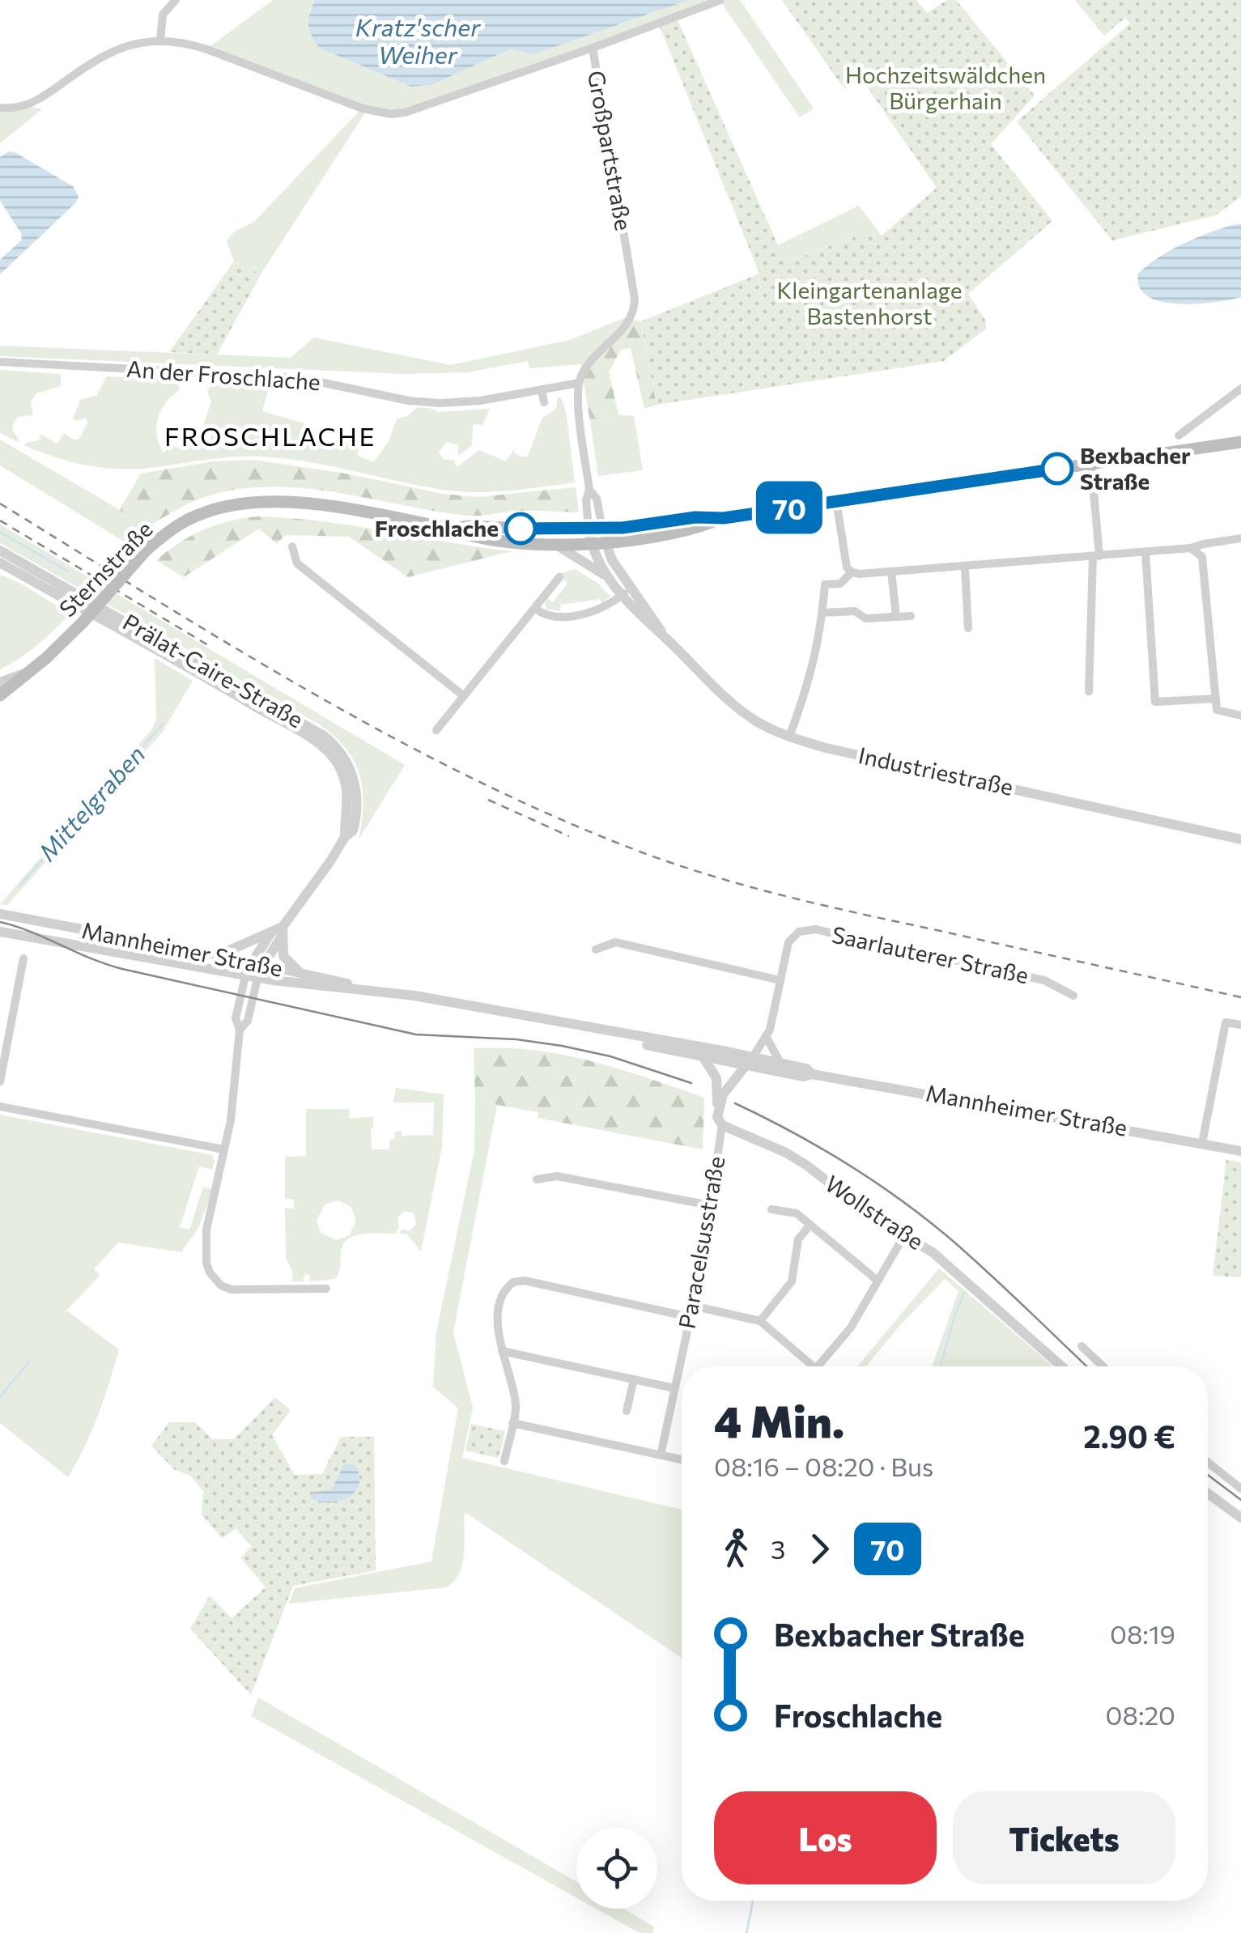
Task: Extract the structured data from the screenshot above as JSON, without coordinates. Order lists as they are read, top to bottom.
{
  "streets": {
    "main road": ["Sternstraße"],
    "street": [
      "Großpartstraße",
      "An der Froschlache",
      "Prälat-Caire-Straße",
      "Industriestraße",
      "Mannheimer Straße",
      "Saarlauterer Straße",
      "Wollstraße",
      "Paracelsusstraße"
    ]
  },
  "crossings": [
    ["Großpartstraße", "An der Froschlache"],
    ["Sternstraße", "Industriestraße"],
    ["Prälat-Caire-Straße", "Mannheimer Straße"],
    ["Mannheimer Straße", "Saarlauterer Straße"],
    ["Wollstraße", "Paracelsusstraße"]
  ],
  "districts": ["FROSCHLACHE"],
  "water": ["Kratz'scher Weiher", "Mittelgraben"],
  "parks": ["Hochzeitswäldchen Bürgerhain", "Kleingartenanlage Bastenhorst"],
  "places": ["Bexbacher Straße", "Froschlache"],
  "lines": ["bus line 70"],
  "page": {
    "on_map": "70",
    "heading": ["4 Min.", "08:16 – 08:20 · Bus", "2.90 €"],
    "legs": ["3", "70"],
    "list": [
      {
        "name": "Bexbacher Straße",
        "value": "08:19"
      },
      {
        "name": "Froschlache",
        "value": "08:20"
      }
    ],
    "buttons": ["Los", "Tickets"]
  }
}
